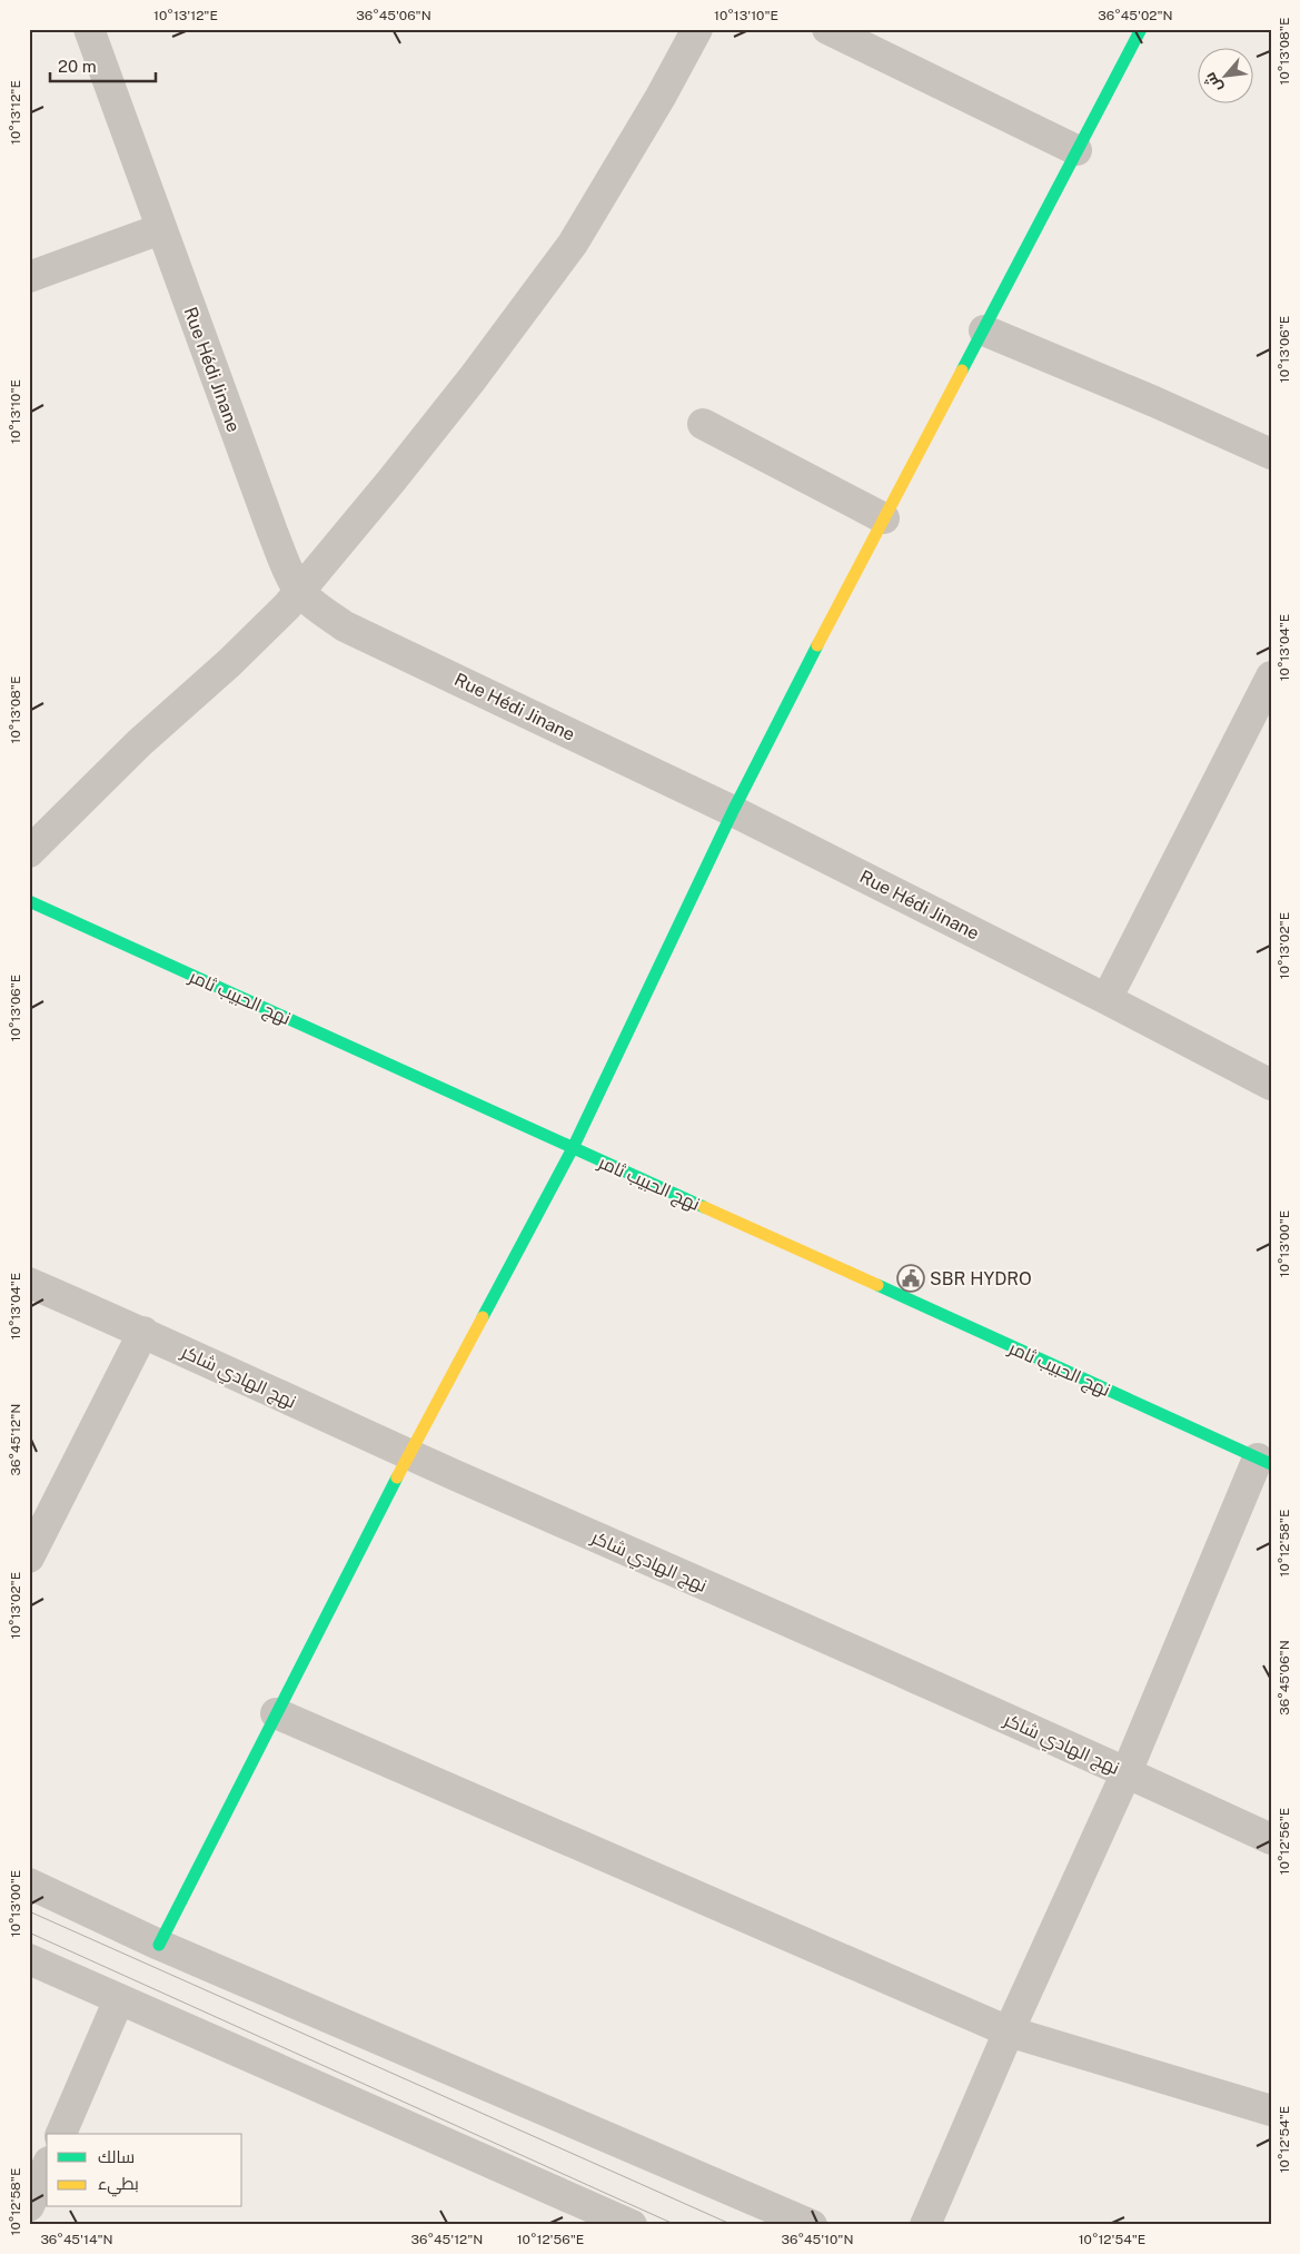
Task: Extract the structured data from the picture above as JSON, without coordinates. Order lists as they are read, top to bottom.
{
  "streets": {
    "street": ["Rue Hédi Jinane", "نهج الحبيب ثامر", "نهج الهادي شاكر"]
  },
  "places": {
    "public building": ["SBR HYDRO"]
  },
  "legend": ["سالك", "بطيء"],
  "scale_bar": "20 m",
  "north": "bottom left",
  "coordinates": [
    "10°13'12\"E",
    "36°45'06\"N",
    "10°13'10\"E",
    "36°45'02\"N",
    "10°13'08\"E",
    "10°13'06\"E",
    "10°13'04\"E",
    "10°13'02\"E",
    "10°13'00\"E",
    "36°45'12\"N",
    "10°12'58\"E",
    "10°12'56\"E",
    "10°12'54\"E",
    "36°45'14\"N",
    "36°45'10\"N"
  ]
}
